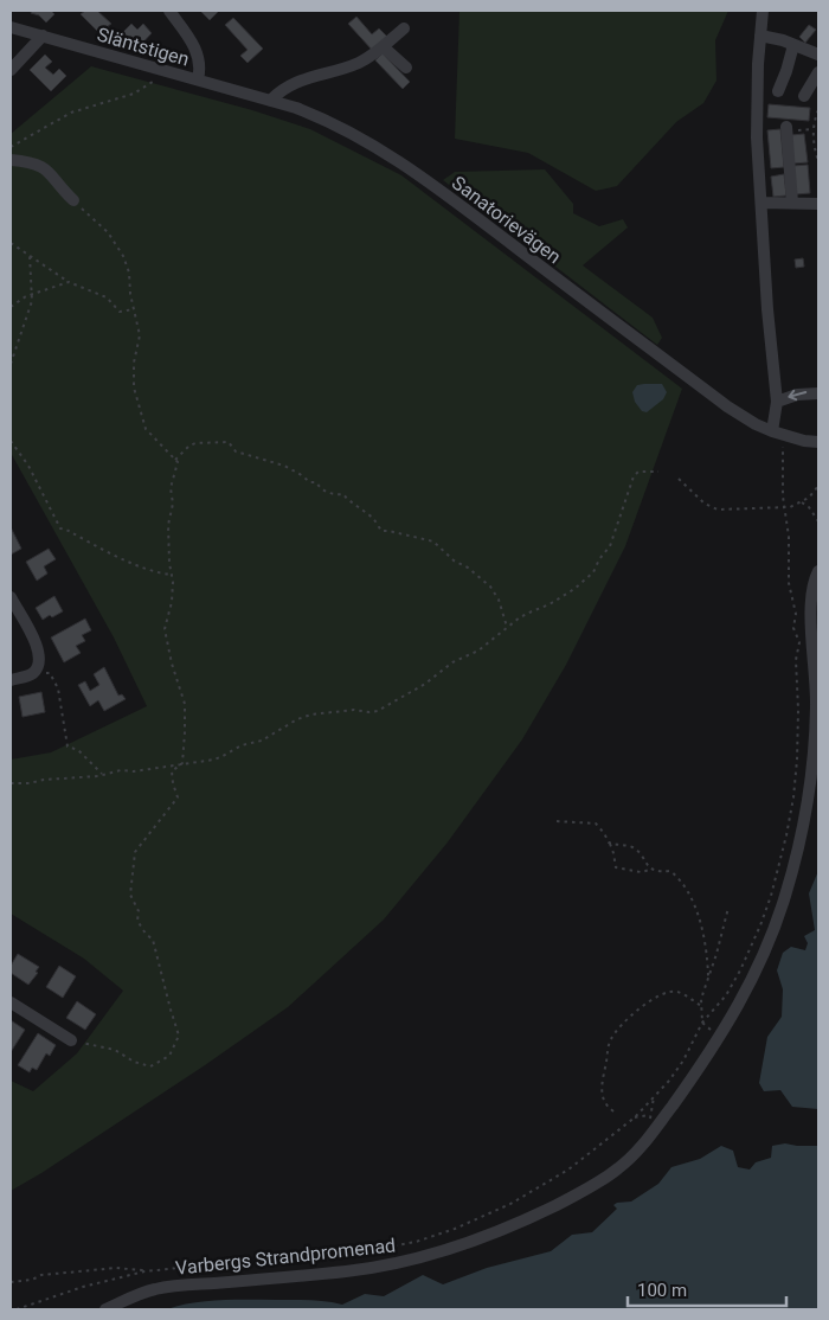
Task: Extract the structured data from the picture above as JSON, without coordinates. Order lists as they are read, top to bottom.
{
  "streets": {
    "street": ["Släntstigen", "Sanatorievägen", "Varbergs Strandpromenad"]
  },
  "crossings": [
    ["Släntstigen", "Sanatorievägen"]
  ],
  "scale_bar": "100 m"
}
